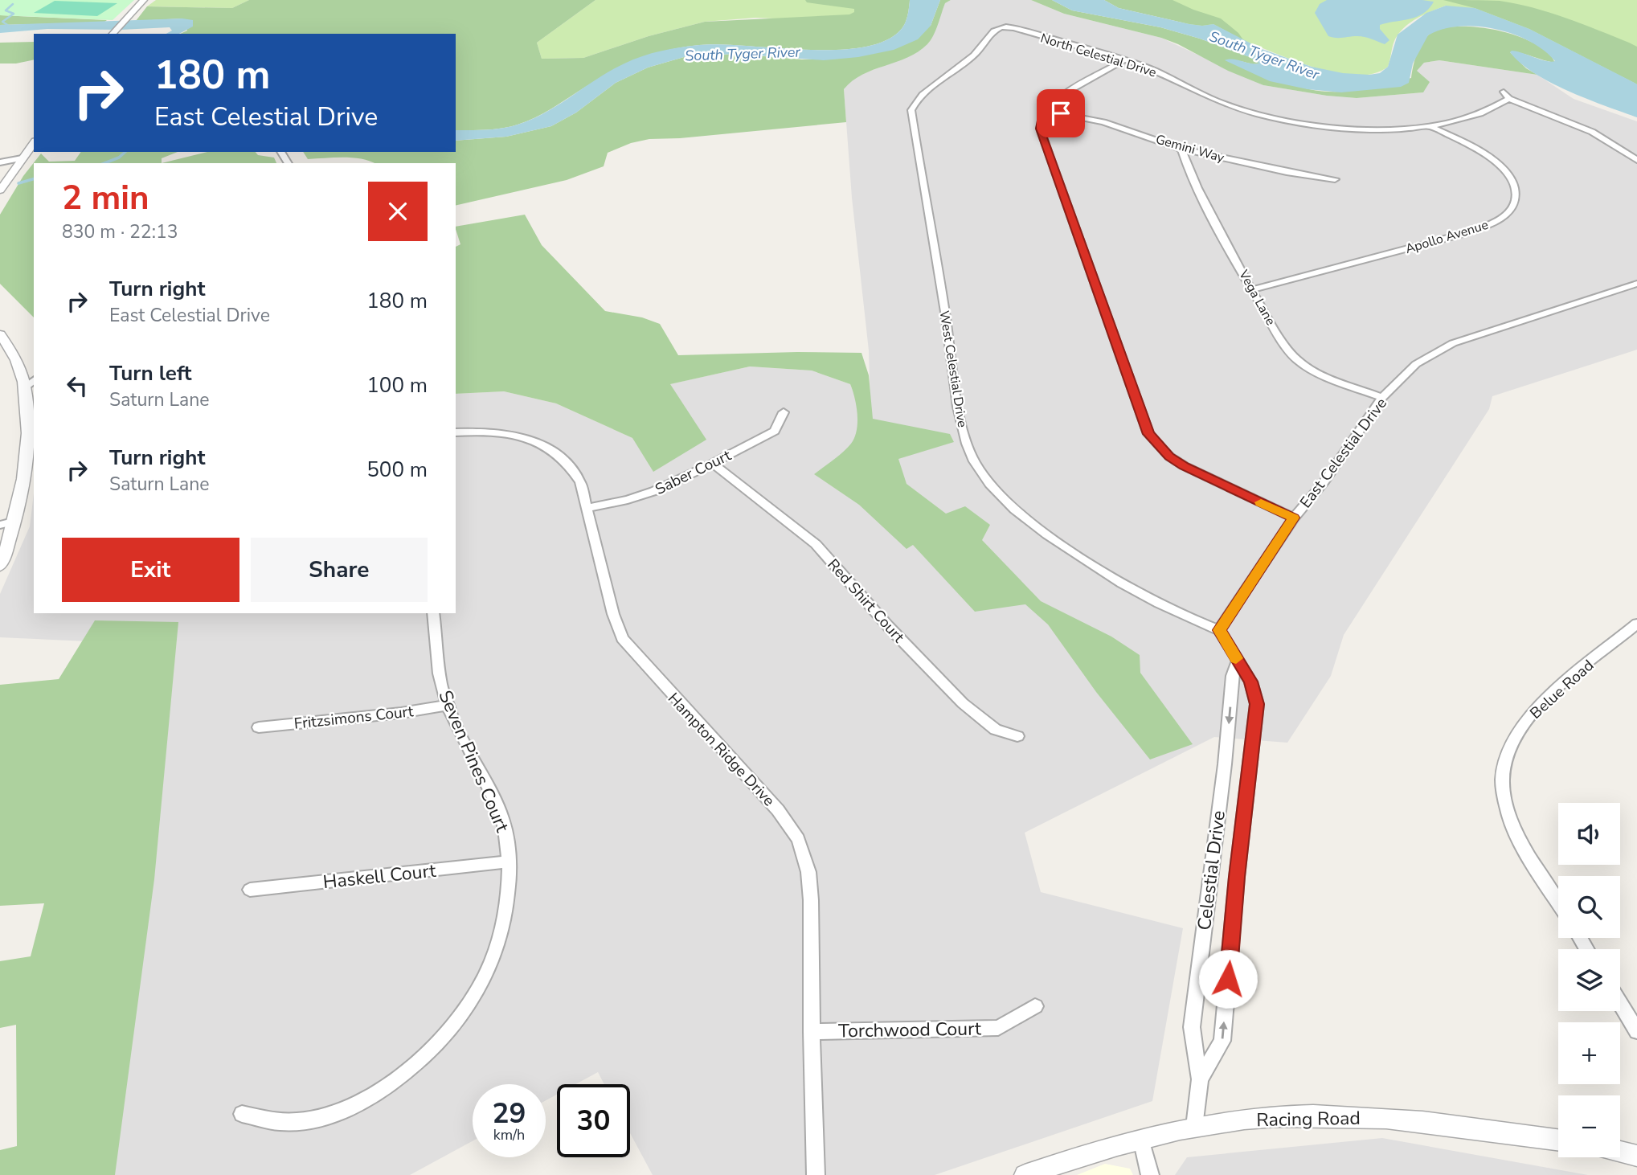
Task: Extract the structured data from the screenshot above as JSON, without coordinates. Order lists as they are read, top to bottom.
{
  "streets": {
    "street": [
      "North Celestial Drive",
      "Gemini Way",
      "Apollo Avenue",
      "Vega Lane",
      "West Celestial Drive",
      "East Celestial Drive",
      "Saber Court",
      "Red Shirt Court",
      "Belue Road",
      "Fritzsimons Court",
      "Hampton Ridge Drive",
      "Seven Pines Court",
      "Celestial Drive",
      "Haskell Court",
      "Torchwood Court",
      "Racing Road"
    ]
  },
  "crossings": [
    ["North Celestial Drive", "Apollo Avenue"],
    ["North Celestial Drive", "West Celestial Drive"],
    ["Gemini Way", "Vega Lane"],
    ["Apollo Avenue", "Vega Lane"],
    ["Vega Lane", "East Celestial Drive"],
    ["West Celestial Drive", "East Celestial Drive"],
    ["West Celestial Drive", "Celestial Drive"],
    ["East Celestial Drive", "Celestial Drive"],
    ["Saber Court", "Red Shirt Court"],
    ["Saber Court", "Hampton Ridge Drive"],
    ["Fritzsimons Court", "Seven Pines Court"],
    ["Hampton Ridge Drive", "Torchwood Court"],
    ["Seven Pines Court", "Haskell Court"],
    ["Celestial Drive", "Racing Road"]
  ],
  "water": ["South Tyger River"],
  "page": {
    "turn": ["180 m", "East Celestial Drive"],
    "heading": ["2 min", "830 m · 22:13"],
    "list": [
      {
        "name": "Turn right",
        "note": "East Celestial Drive",
        "value": "180 m"
      },
      {
        "name": "Turn left",
        "note": "Saturn Lane",
        "value": "100 m"
      },
      {
        "name": "Turn right",
        "note": "Saturn Lane",
        "value": "500 m"
      }
    ],
    "buttons": ["Exit", "Share"],
    "map_buttons": ["+", "−"],
    "speed": "29 km/h",
    "limit": "30"
  }
}
